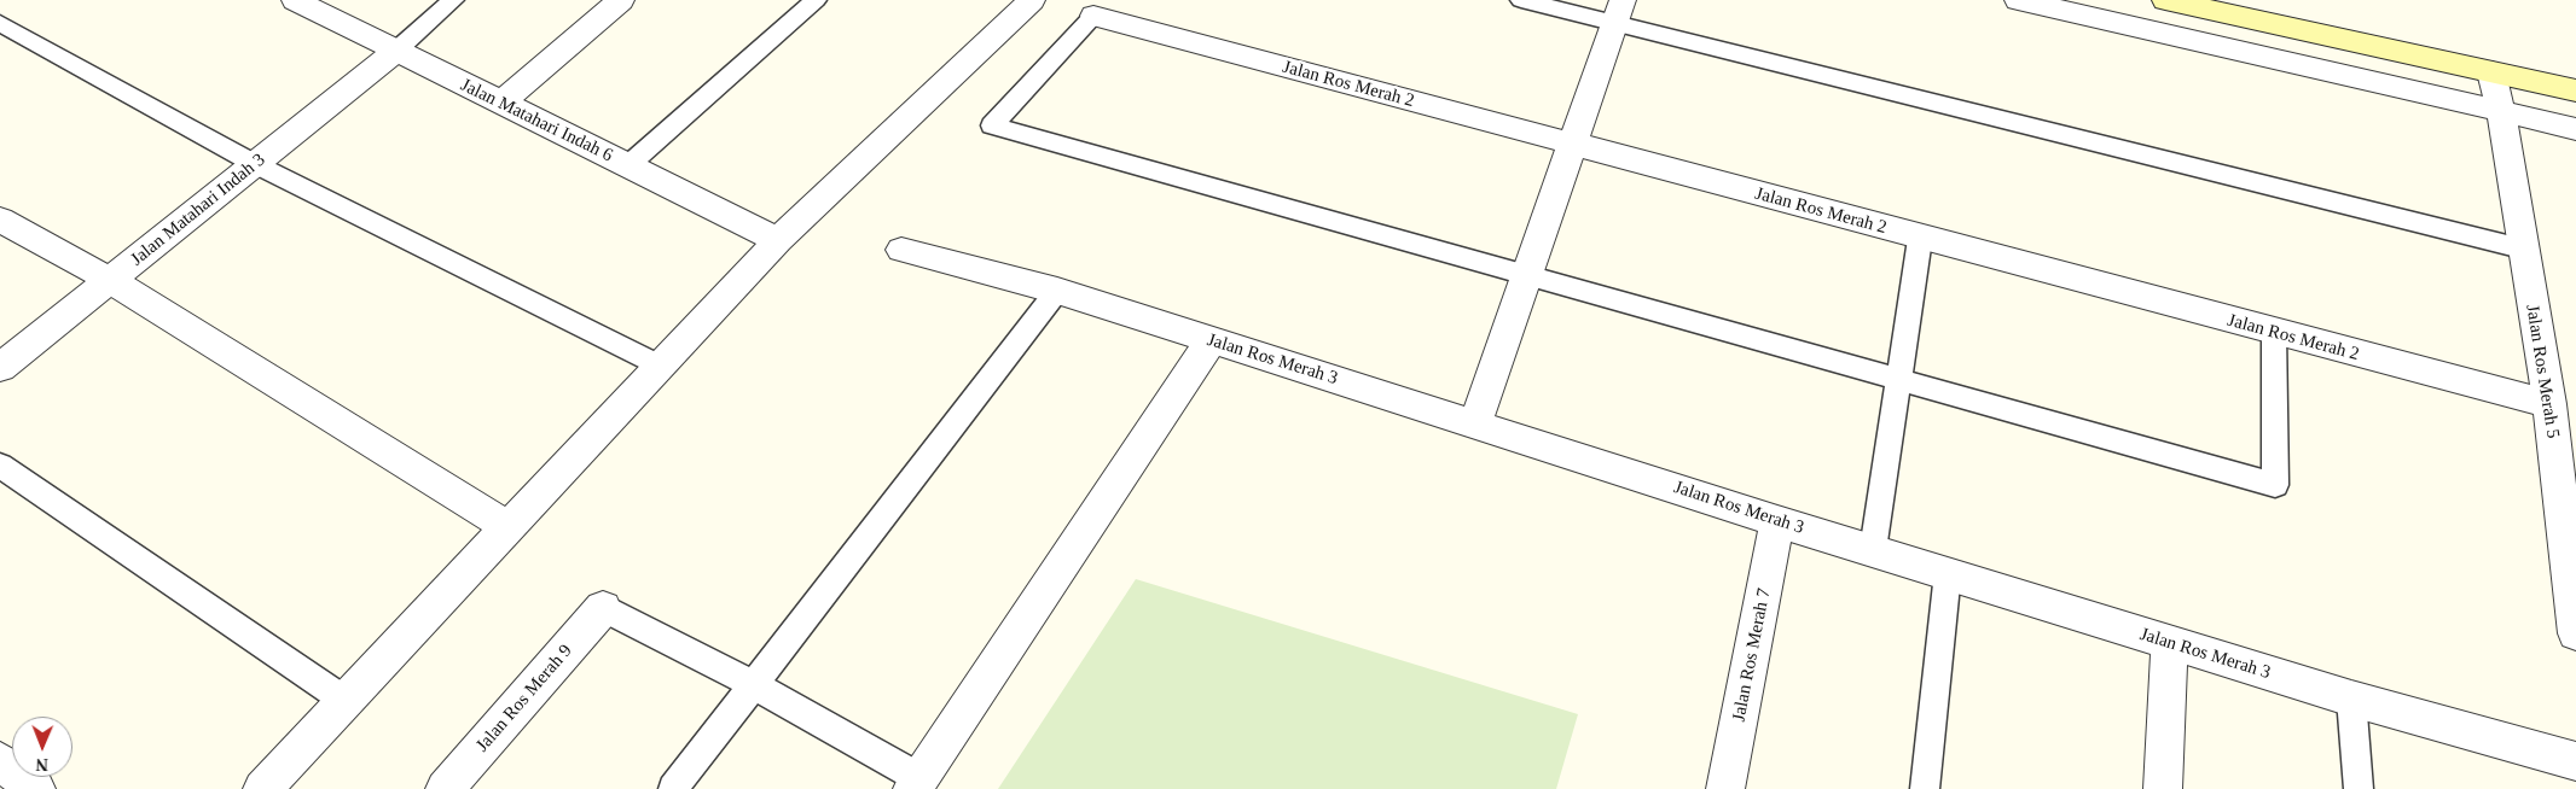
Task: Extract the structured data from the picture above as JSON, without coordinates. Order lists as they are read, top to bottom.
{
  "streets": {
    "street": [
      "Jalan Ros Merah 2",
      "Jalan Matahari Indah 6",
      "Jalan Matahari Indah 3",
      "Jalan Ros Merah 3",
      "Jalan Ros Merah 5",
      "Jalan Ros Merah 7",
      "Jalan Ros Merah 9"
    ]
  },
  "crossings": [
    ["Jalan Ros Merah 2", "Jalan Ros Merah 5"],
    ["Jalan Matahari Indah 6", "Jalan Matahari Indah 3"],
    ["Jalan Ros Merah 3", "Jalan Ros Merah 7"]
  ],
  "north": "bottom"
}
